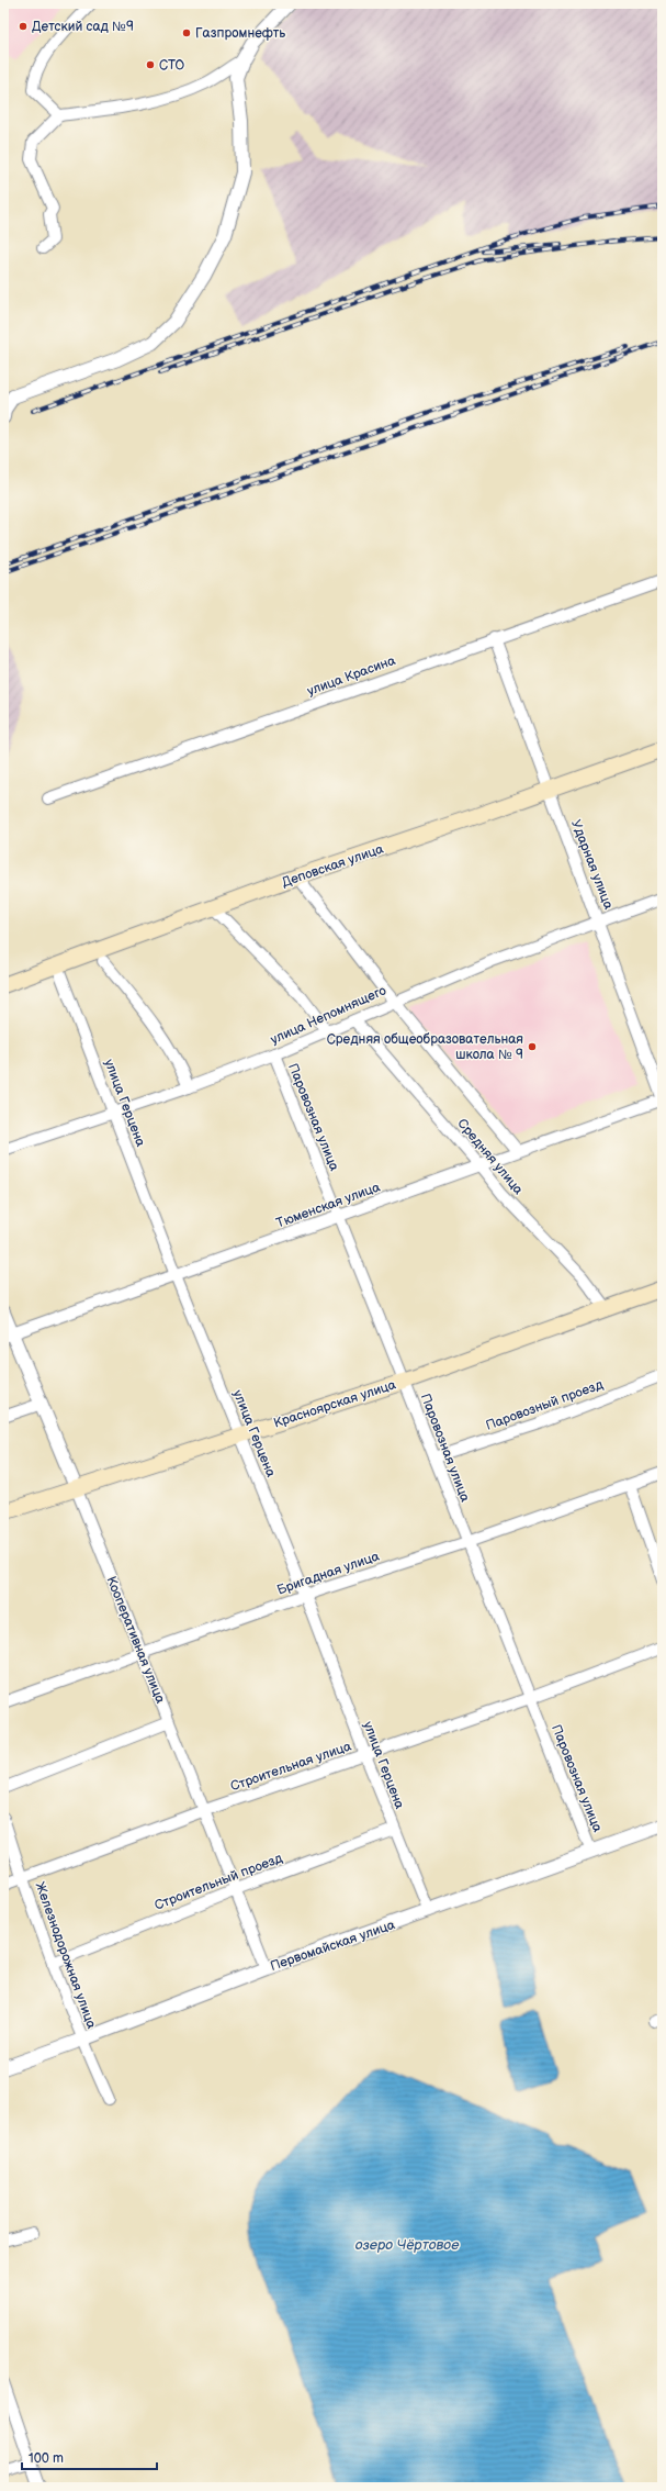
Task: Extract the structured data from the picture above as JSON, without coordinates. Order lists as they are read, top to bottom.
{
  "streets": {
    "main road": ["Деповская улица", "Красноярская улица"],
    "street": [
      "улица Красина",
      "Ударная улица",
      "улица Непомнящего",
      "улица Герцена",
      "Паровозная улица",
      "Средняя улица",
      "Тюменская улица",
      "Паровозный проезд",
      "Бригадная улица",
      "Кооперативная улица",
      "Строительная улица",
      "Строительный проезд",
      "Первомайская улица",
      "Железнодорожная улица"
    ]
  },
  "crossings": [
    ["улица Красина", "Ударная улица"],
    ["Ударная улица", "Деповская улица"],
    ["Ударная улица", "улица Непомнящего"],
    ["Ударная улица", "Тюменская улица"],
    ["Деповская улица", "улица Герцена"],
    ["улица Непомнящего", "улица Герцена"],
    ["улица Непомнящего", "Паровозная улица"],
    ["улица Непомнящего", "Средняя улица"],
    ["улица Герцена", "Тюменская улица"],
    ["улица Герцена", "Красноярская улица"],
    ["улица Герцена", "Бригадная улица"],
    ["улица Герцена", "Строительная улица"],
    ["улица Герцена", "Строительный проезд"],
    ["улица Герцена", "Первомайская улица"],
    ["Паровозная улица", "Тюменская улица"],
    ["Паровозная улица", "Красноярская улица"],
    ["Паровозная улица", "Паровозный проезд"],
    ["Паровозная улица", "Бригадная улица"],
    ["Паровозная улица", "Строительная улица"],
    ["Паровозная улица", "Первомайская улица"],
    ["Средняя улица", "Тюменская улица"],
    ["Средняя улица", "Красноярская улица"],
    ["Тюменская улица", "Кооперативная улица"],
    ["Красноярская улица", "Кооперативная улица"],
    ["Бригадная улица", "Кооперативная улица"],
    ["Кооперативная улица", "Строительная улица"],
    ["Кооперативная улица", "Строительный проезд"],
    ["Кооперативная улица", "Первомайская улица"],
    ["Строительная улица", "Железнодорожная улица"],
    ["Строительный проезд", "Железнодорожная улица"],
    ["Первомайская улица", "Железнодорожная улица"]
  ],
  "water": ["озеро Чёртовое"],
  "places": [
    "Детский сад №9",
    "Газпромнефть",
    "СТО",
    "Средняя общеобразовательная школа № 9"
  ],
  "scale_bar": "100 m"
}
